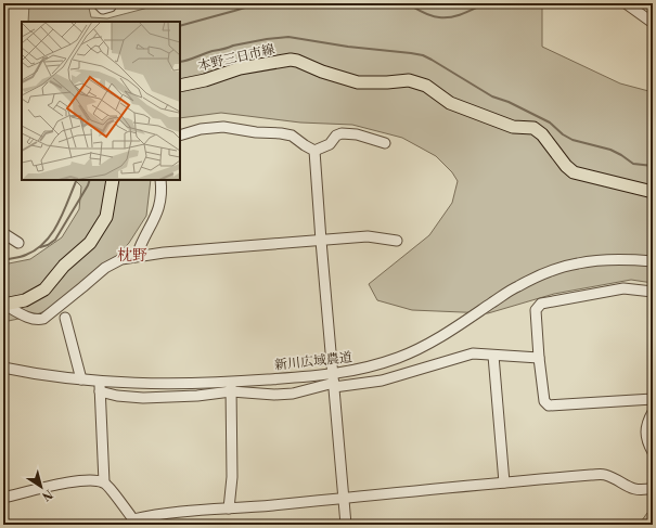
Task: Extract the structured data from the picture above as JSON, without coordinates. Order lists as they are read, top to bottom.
{
  "streets": {
    "main road": ["本野三日市線"],
    "street": ["新川広域農道"]
  },
  "districts": ["枕野"],
  "north": "bottom right"
}
